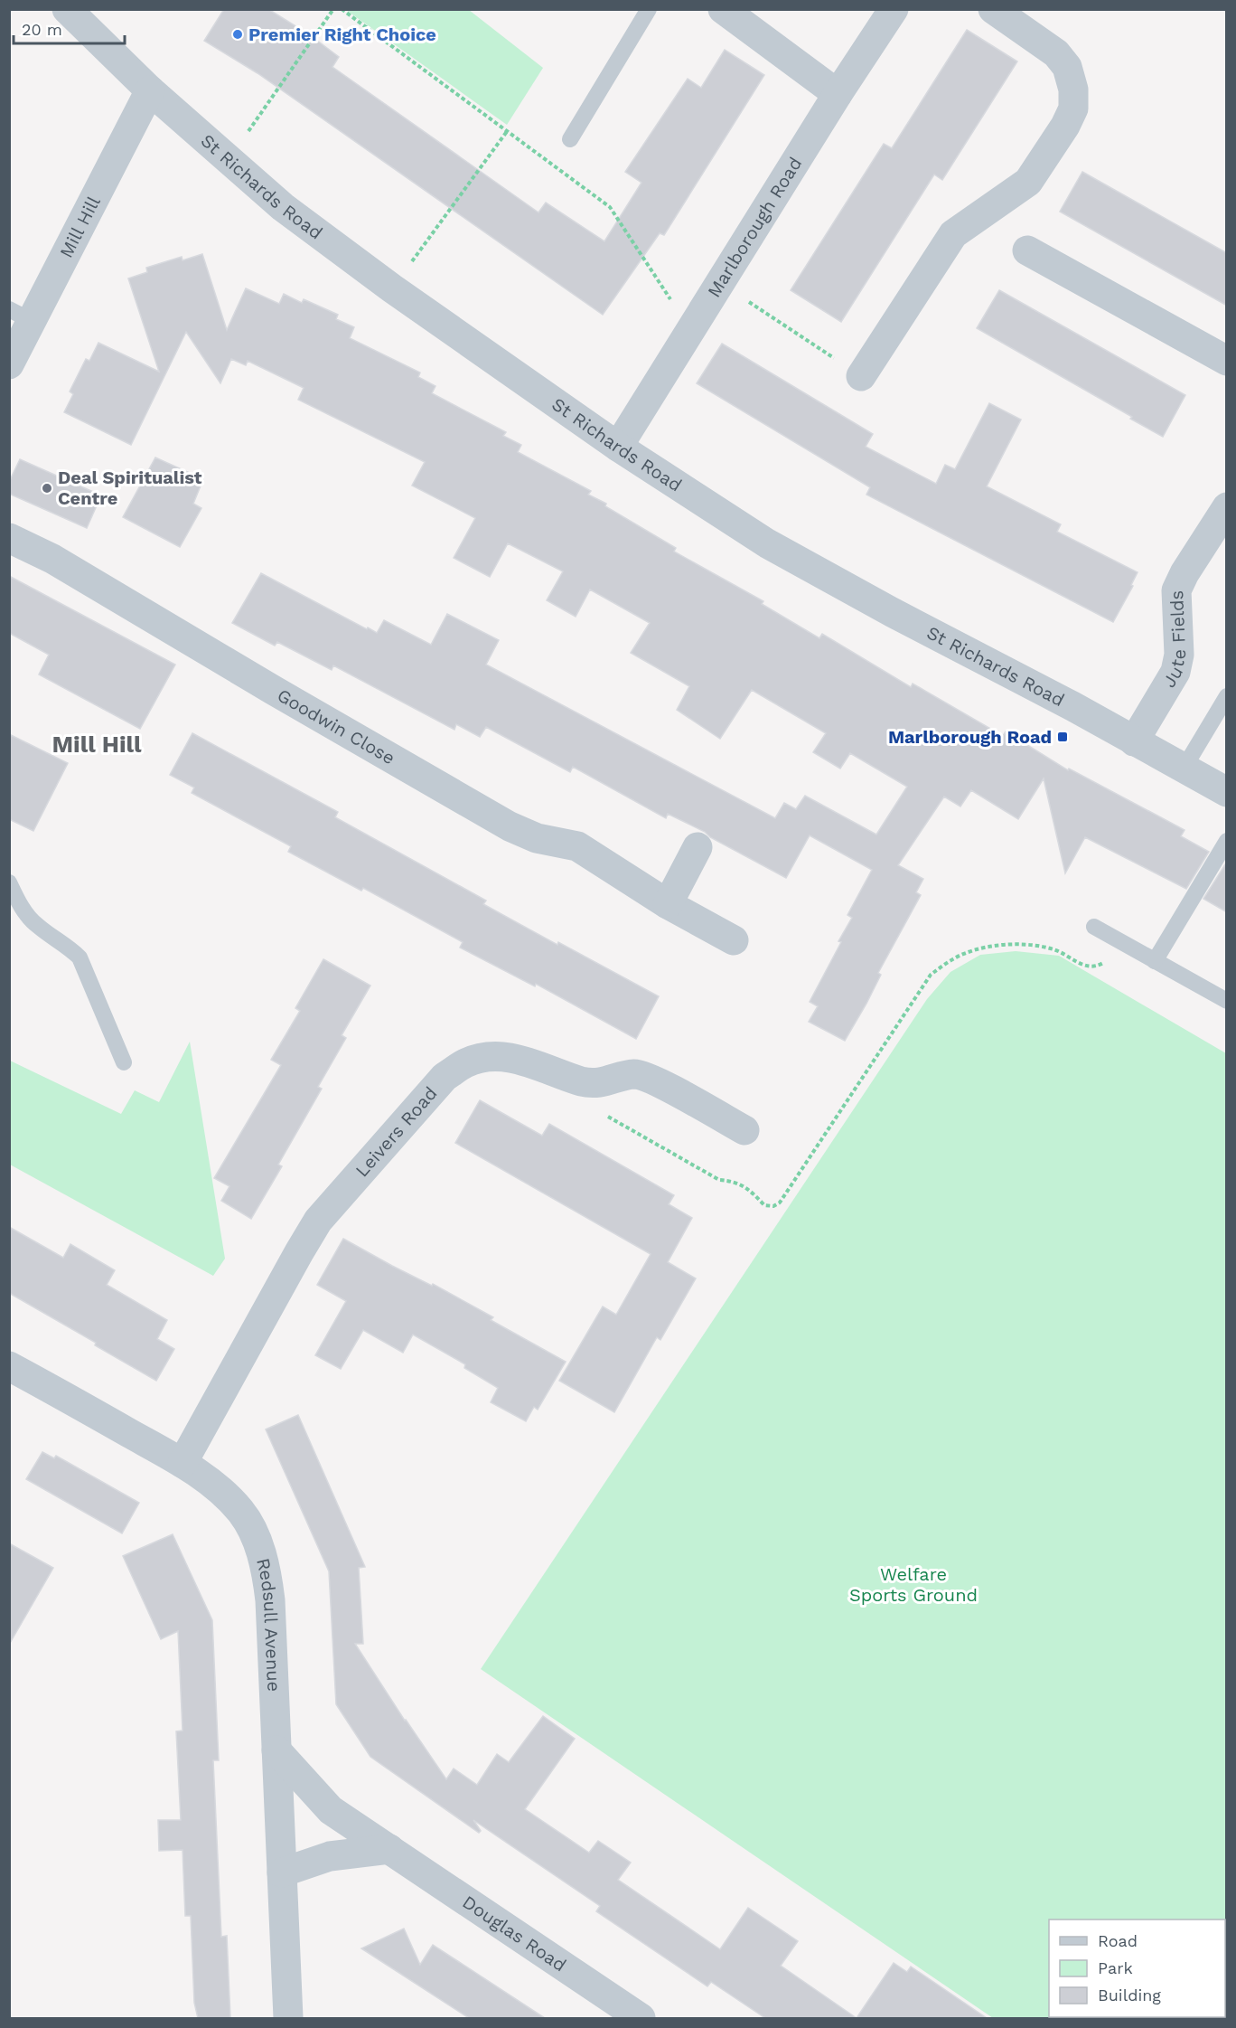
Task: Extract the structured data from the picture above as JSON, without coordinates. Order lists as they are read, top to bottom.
{
  "streets": {
    "street": [
      "St Richards Road",
      "Mill Hill",
      "Marlborough Road",
      "Jute Fields",
      "Goodwin Close",
      "Leivers Road",
      "Redsull Avenue",
      "Douglas Road"
    ]
  },
  "crossings": [
    ["St Richards Road", "Mill Hill"],
    ["St Richards Road", "Marlborough Road"],
    ["St Richards Road", "Jute Fields"],
    ["Leivers Road", "Redsull Avenue"],
    ["Redsull Avenue", "Douglas Road"]
  ],
  "districts": ["Mill Hill"],
  "parks": ["Welfare Sports Ground"],
  "places": {
    "other": ["Premier Right Choice", "Deal Spiritualist Centre"],
    "transit": ["Marlborough Road"]
  },
  "legend": ["Road", "Park", "Building"],
  "scale_bar": "20 m"
}
